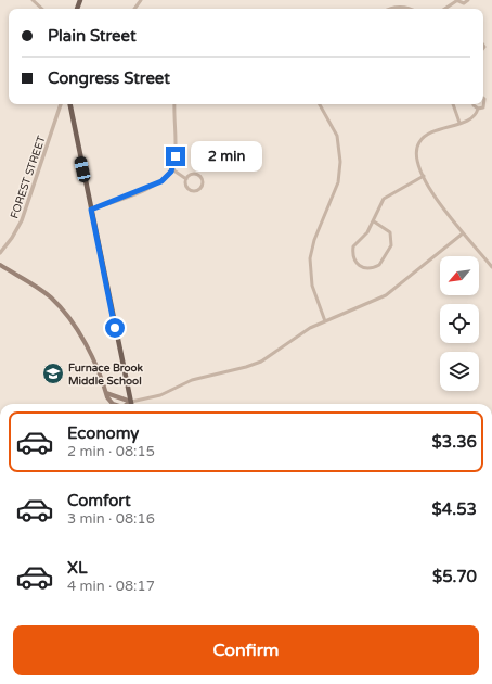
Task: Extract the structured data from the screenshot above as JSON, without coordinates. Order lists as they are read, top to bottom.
{
  "streets": {
    "street": ["FOREST STREET"]
  },
  "places": {
    "school or university": ["Furnace Brook Middle School"]
  },
  "north": "bottom left",
  "page": {
    "banner": ["Plain Street", "Congress Street"],
    "bubble": "2 min",
    "list": [
      {
        "name": "Economy",
        "note": "2 min · 08:15",
        "value": "$3.36"
      },
      {
        "name": "Comfort",
        "note": "3 min · 08:16",
        "value": "$4.53"
      },
      {
        "name": "XL",
        "note": "4 min · 08:17",
        "value": "$5.70"
      }
    ],
    "buttons": "Confirm"
  }
}
